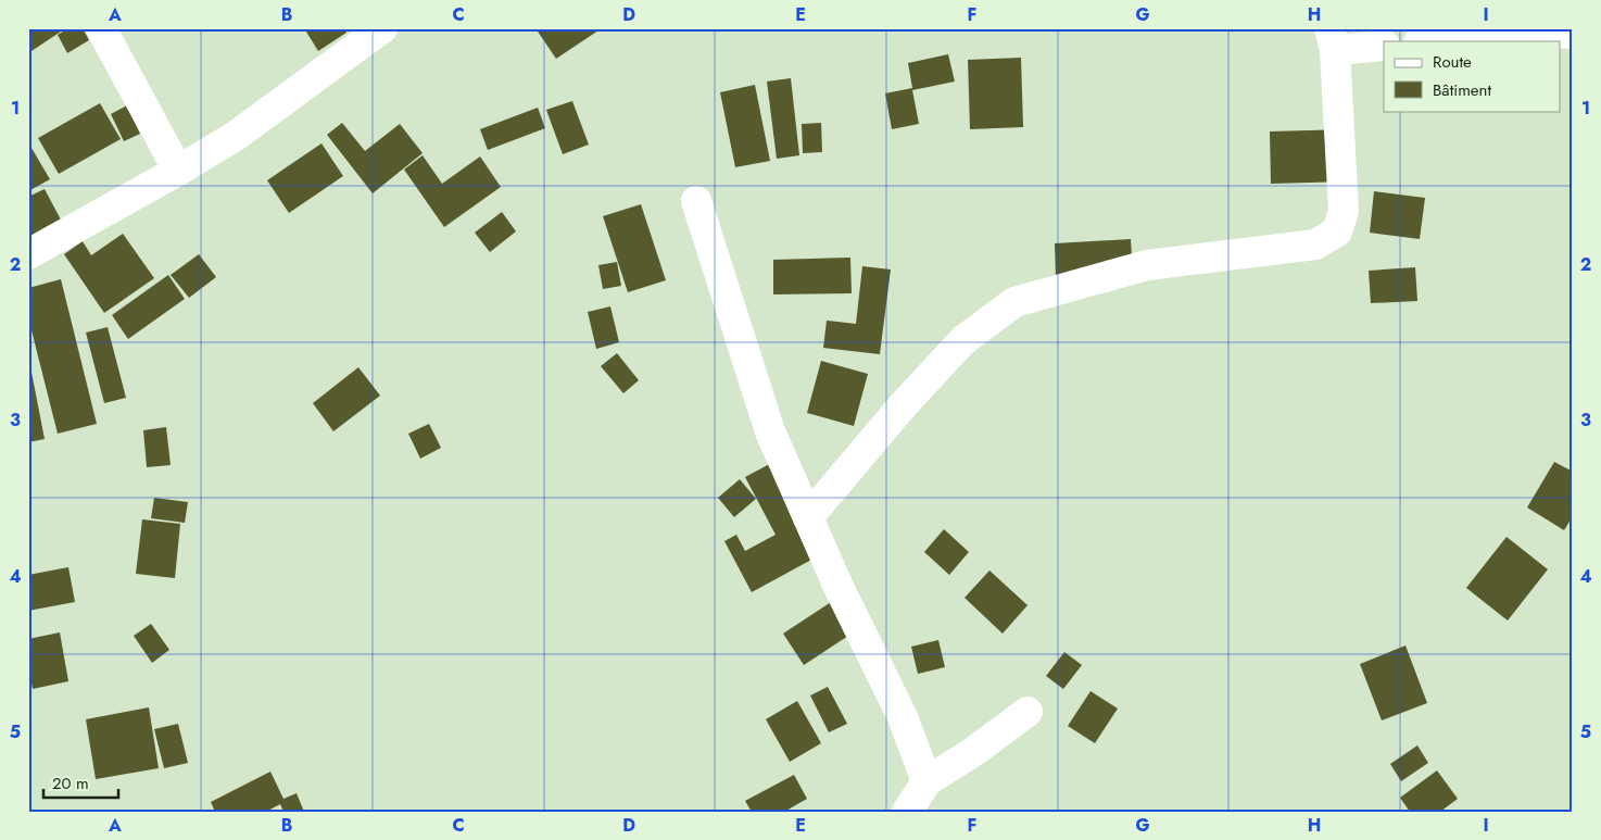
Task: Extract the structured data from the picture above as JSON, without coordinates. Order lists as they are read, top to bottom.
{
  "legend": ["Route", "Bâtiment"],
  "scale_bar": "20 m",
  "grid": {
    "columns": [
      "A",
      "B",
      "C",
      "D",
      "E",
      "F",
      "G",
      "H",
      "I"
    ],
    "rows": [
      "1",
      "2",
      "3",
      "4",
      "5"
    ]
  }
}
